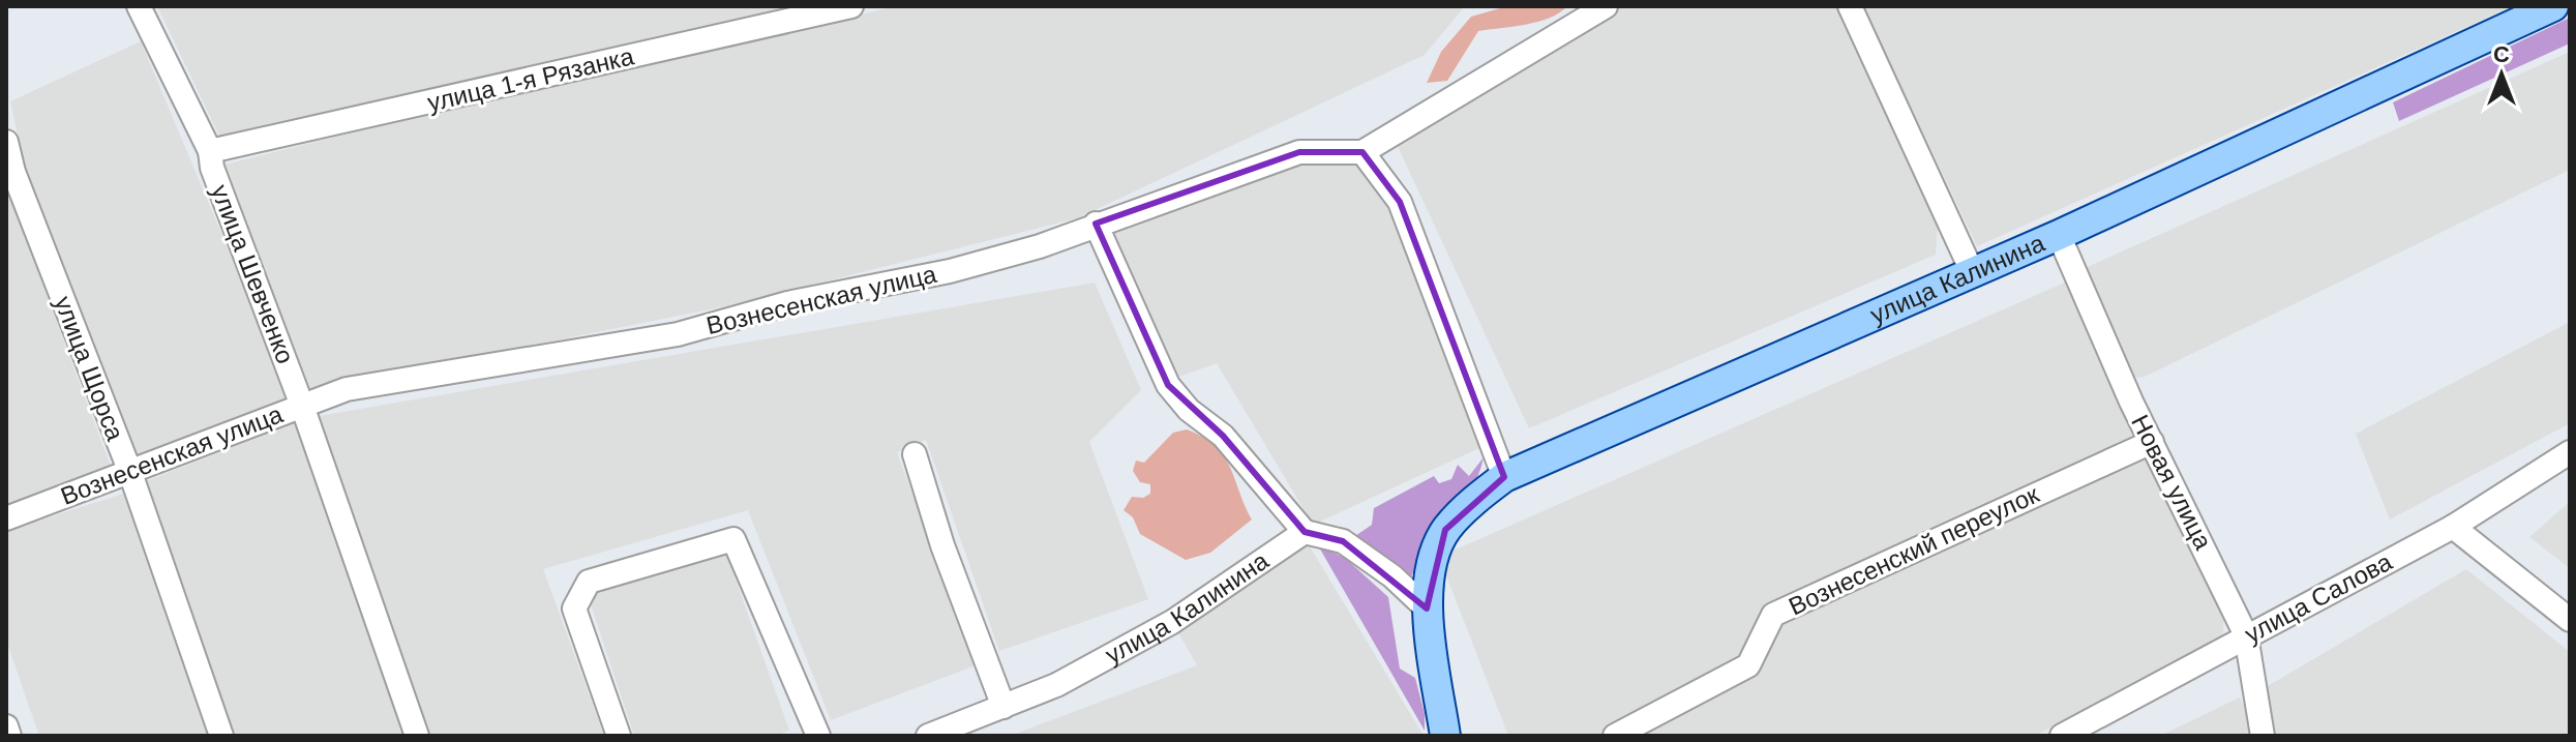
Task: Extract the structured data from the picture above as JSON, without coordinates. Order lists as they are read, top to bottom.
{
  "streets": {
    "main road": ["улица Калинина"],
    "street": [
      "улица 1-я Рязанка",
      "улица Шевченко",
      "Вознесенская улица",
      "улица Щорса",
      "Новая улица",
      "Вознесенский переулок",
      "улица Салова"
    ]
  },
  "crossings": [
    ["улица 1-я Рязанка", "улица Шевченко"],
    ["улица Шевченко", "Вознесенская улица"],
    ["улица Калинина", "Новая улица"],
    ["Вознесенская улица", "улица Щорса"],
    ["Новая улица", "Вознесенский переулок"],
    ["Новая улица", "улица Салова"]
  ],
  "north": "top"
}
